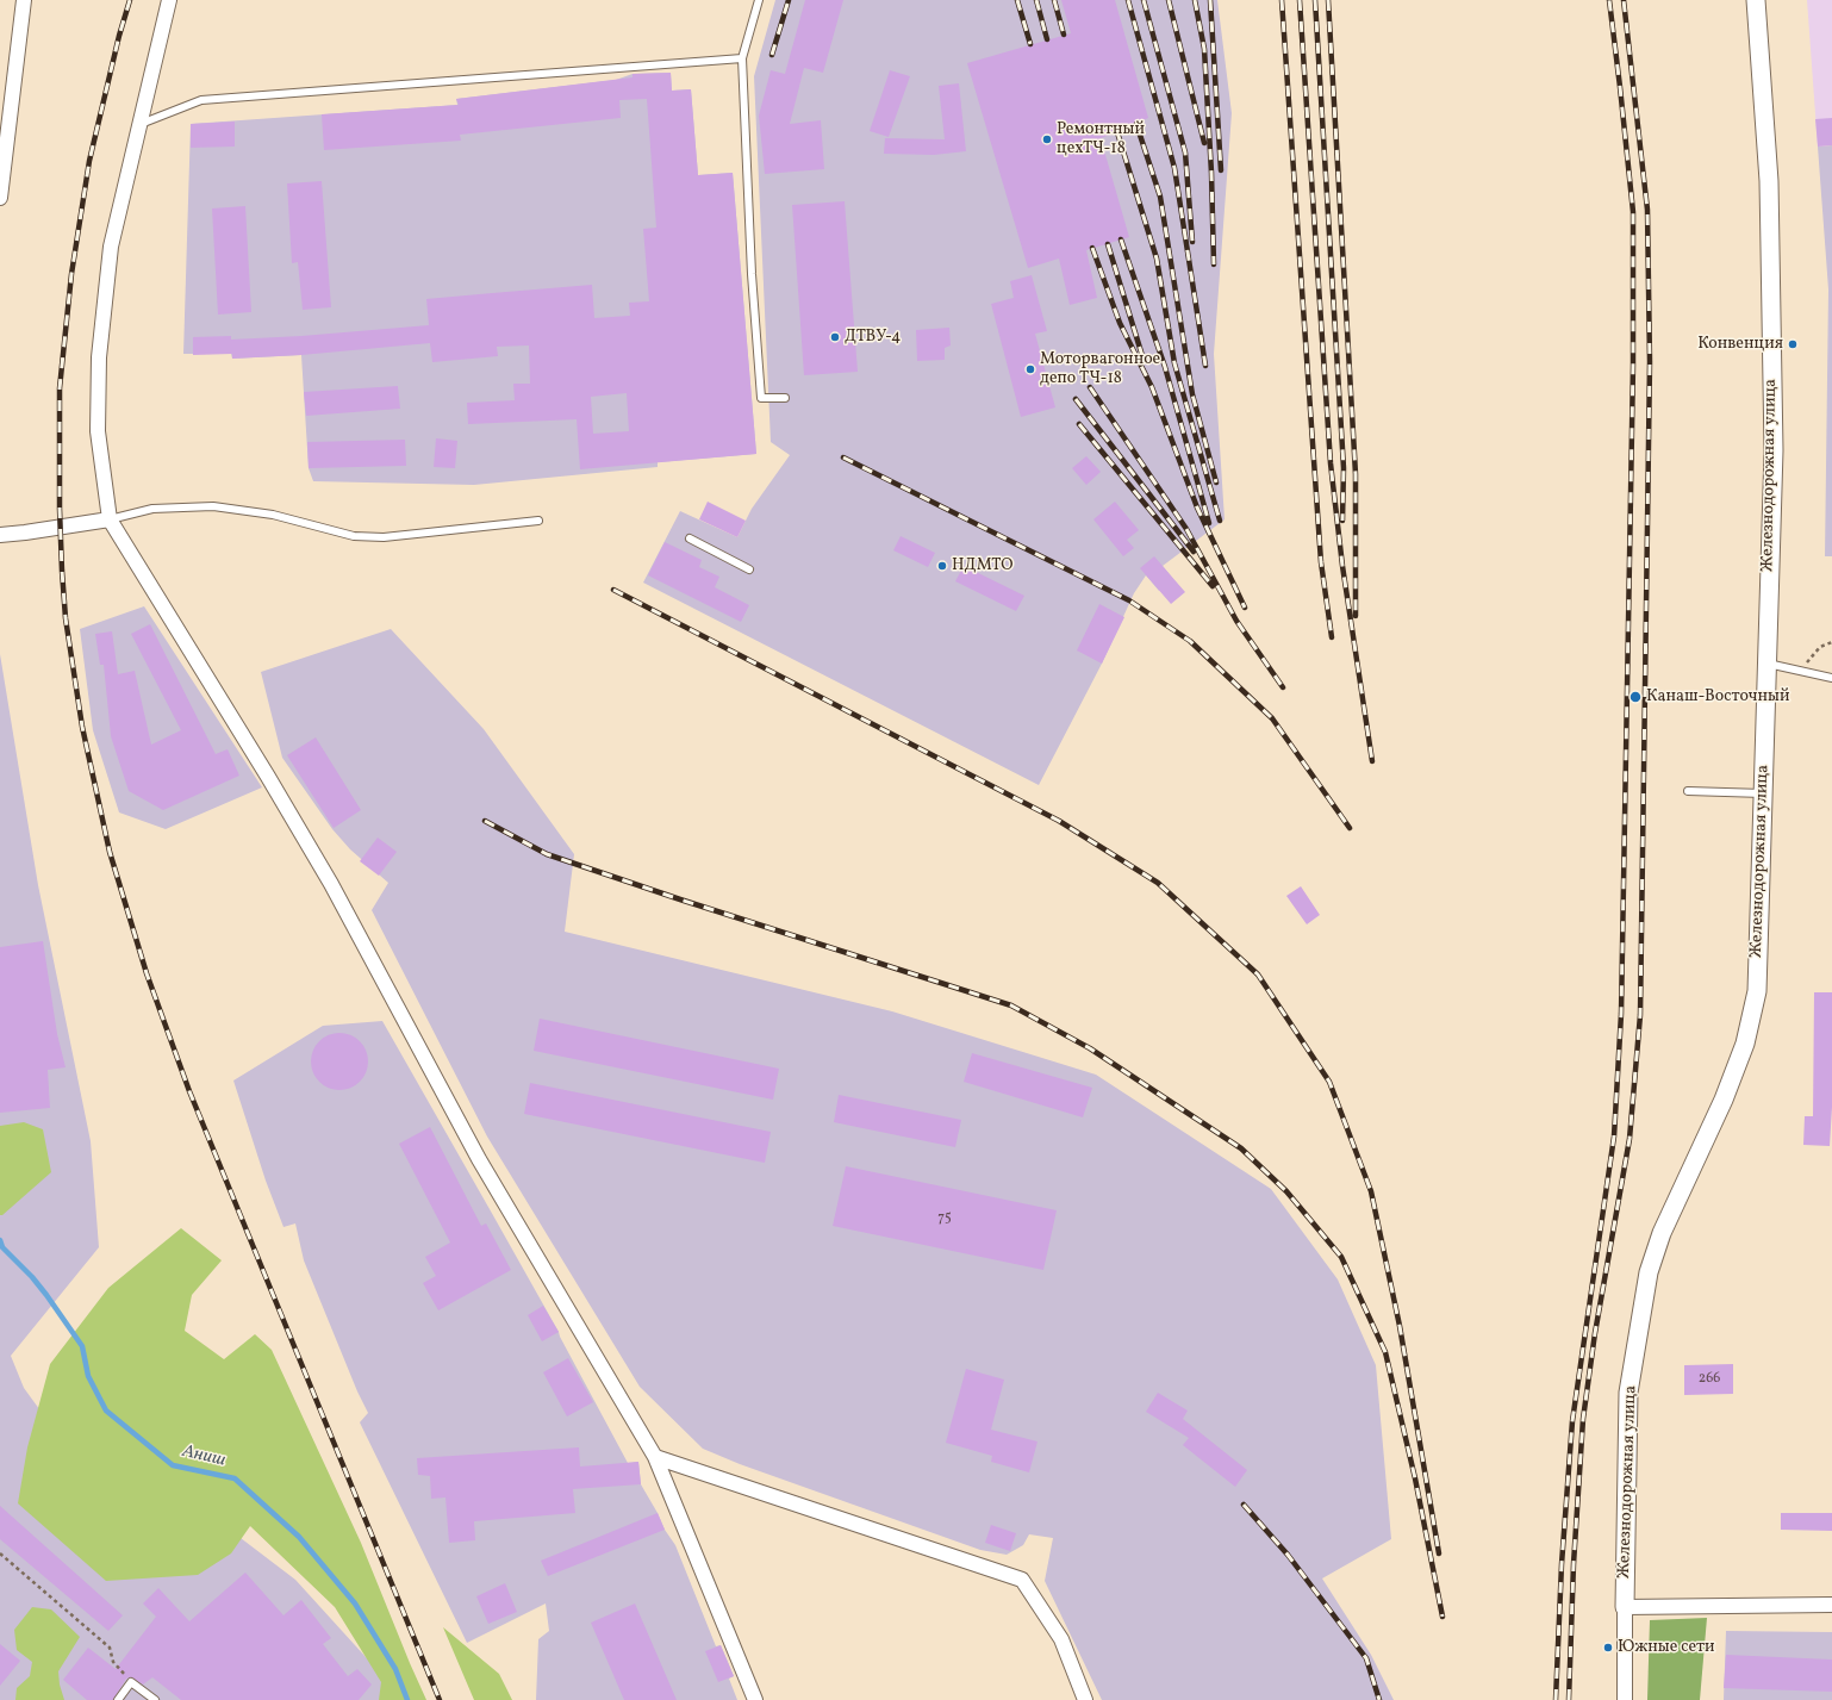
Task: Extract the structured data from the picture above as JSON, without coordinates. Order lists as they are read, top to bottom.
{
  "streets": {
    "street": ["Железнодорожная улица"]
  },
  "water": ["Аниш"],
  "places": [
    "Ремонтный цехТЧ-18",
    "ДТВУ-4",
    "Конвенция",
    "Моторвагонное депо ТЧ-18",
    "НДМТО",
    "Канаш-Восточный",
    "Южные сети"
  ],
  "house_numbers": ["75", "266"]
}
